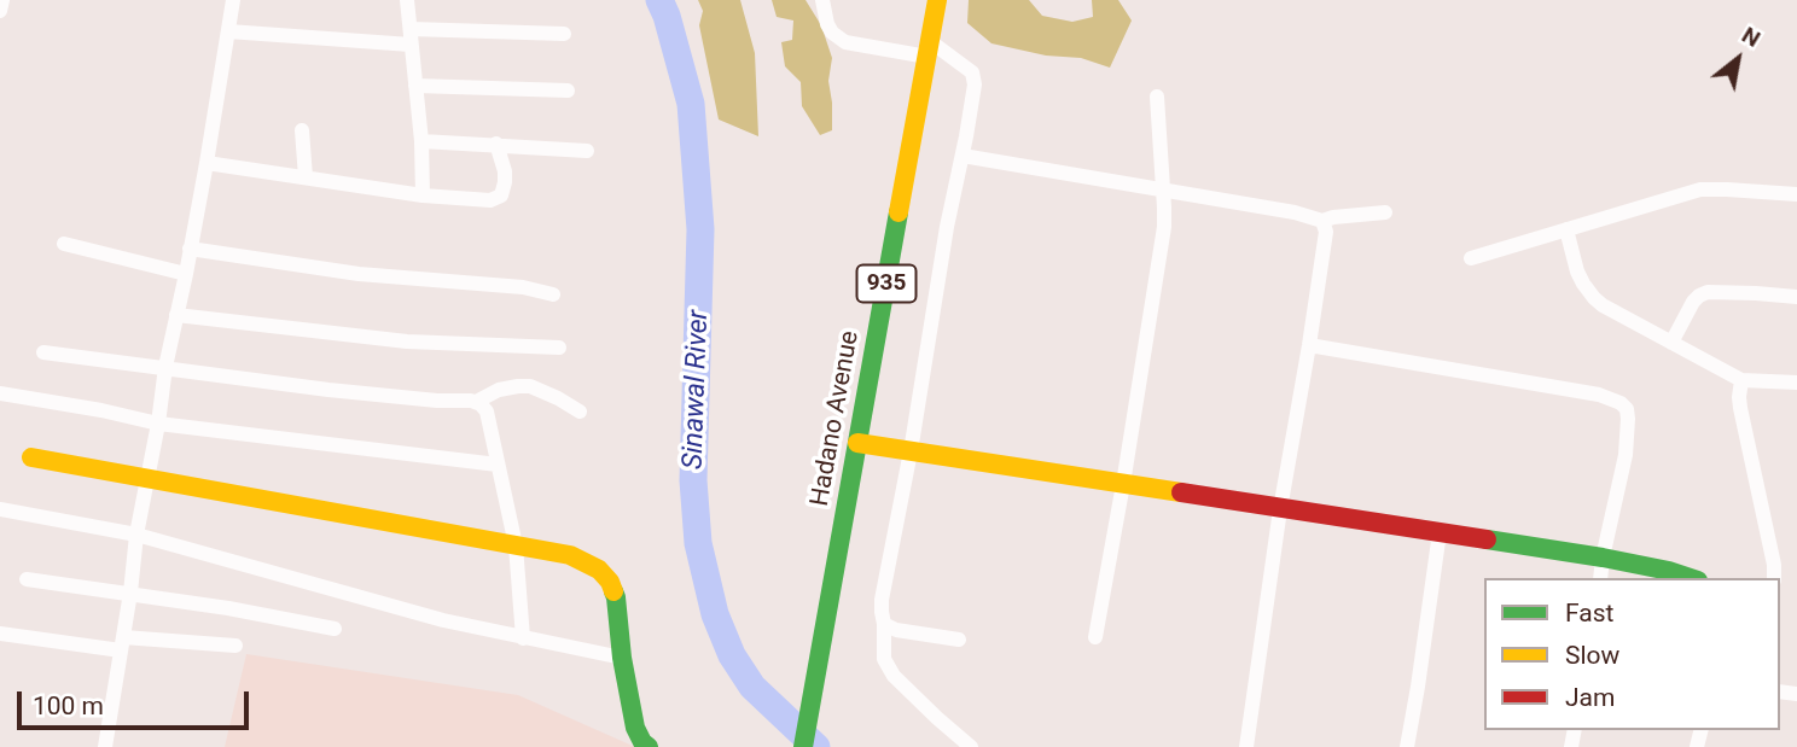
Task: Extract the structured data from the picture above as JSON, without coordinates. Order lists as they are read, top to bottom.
{
  "streets": {
    "street": ["935", "Hadano Avenue"]
  },
  "water": ["Sinawal River"],
  "legend": ["Fast", "Slow", "Jam"],
  "scale_bar": "100 m",
  "north": "top right"
}
